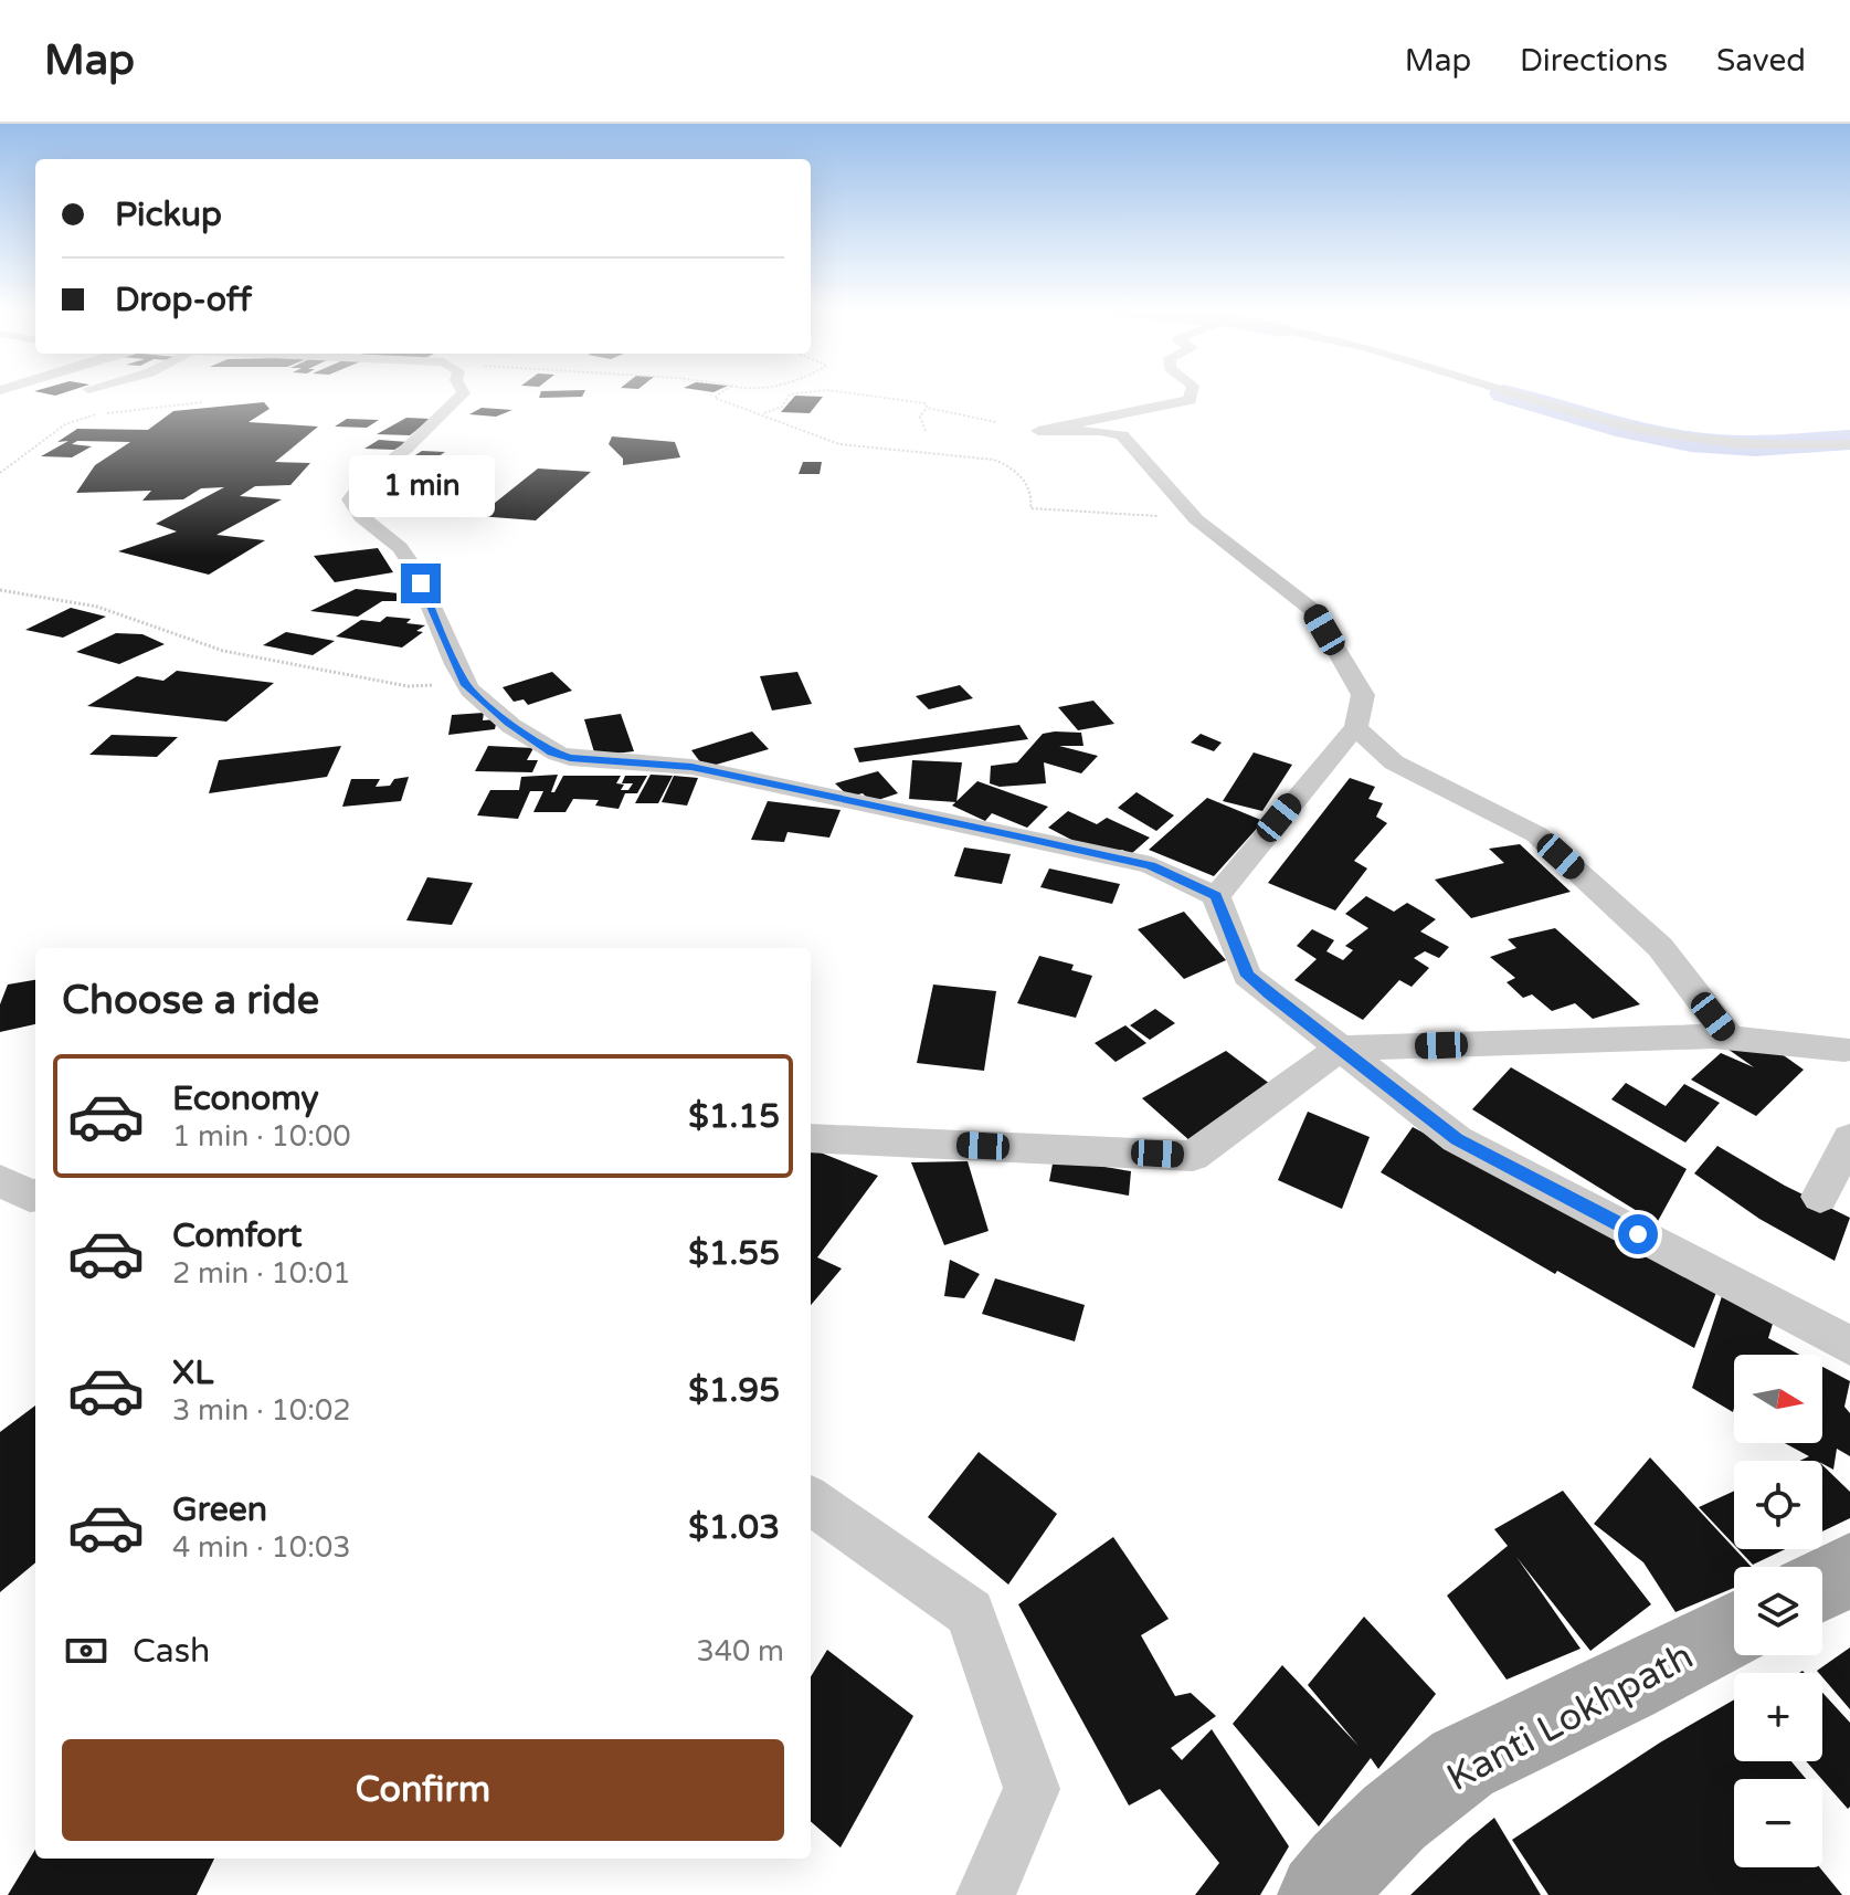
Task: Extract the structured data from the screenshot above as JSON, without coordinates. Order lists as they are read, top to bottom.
{
  "streets": {
    "main road": ["Kanti Lokhpath"]
  },
  "north": "right",
  "page": {
    "header": "Map",
    "nav": ["Map", "Directions", "Saved"],
    "banner": ["Pickup", "Drop-off"],
    "bubble": "1 min",
    "heading": "Choose a ride",
    "list": [
      {
        "name": "Economy",
        "note": "1 min · 10:00",
        "value": "$1.15"
      },
      {
        "name": "Comfort",
        "note": "2 min · 10:01",
        "value": "$1.55"
      },
      {
        "name": "XL",
        "note": "3 min · 10:02",
        "value": "$1.95"
      },
      {
        "name": "Green",
        "note": "4 min · 10:03",
        "value": "$1.03"
      }
    ],
    "map_buttons": ["+", "−"],
    "pay": ["Cash", "340 m"],
    "buttons": "Confirm"
  }
}
